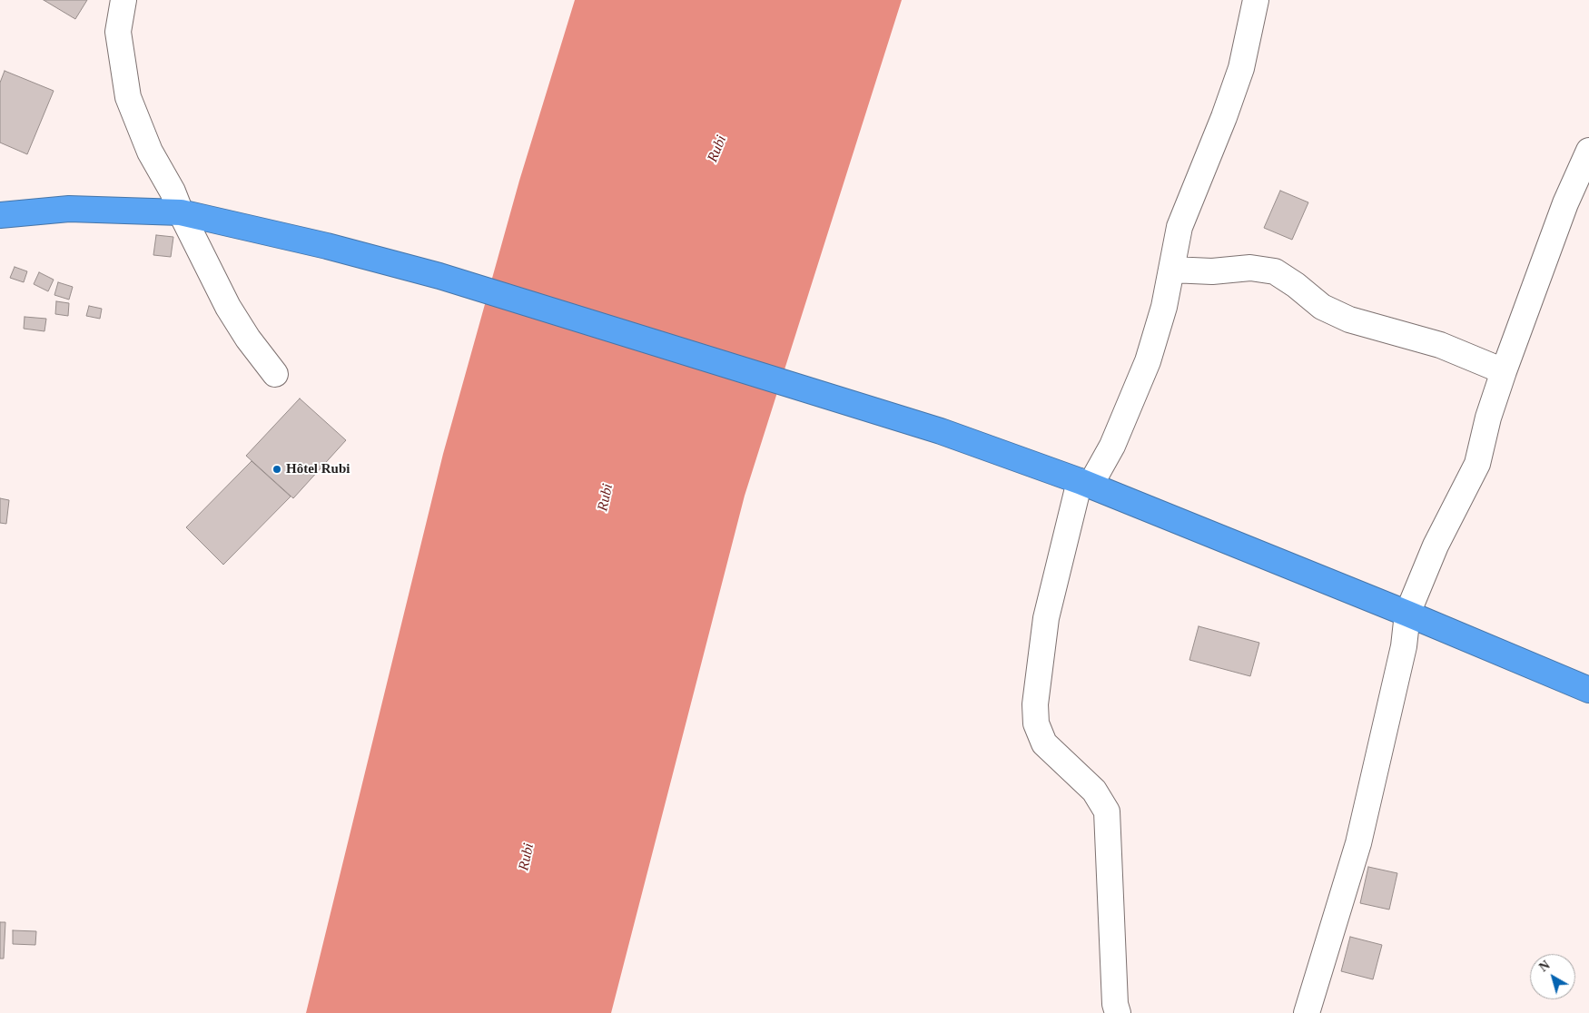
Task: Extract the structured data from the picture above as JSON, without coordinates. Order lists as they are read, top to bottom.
{
  "water": ["Rubi"],
  "places": ["Hôtel Rubi"],
  "north": "top left"
}
